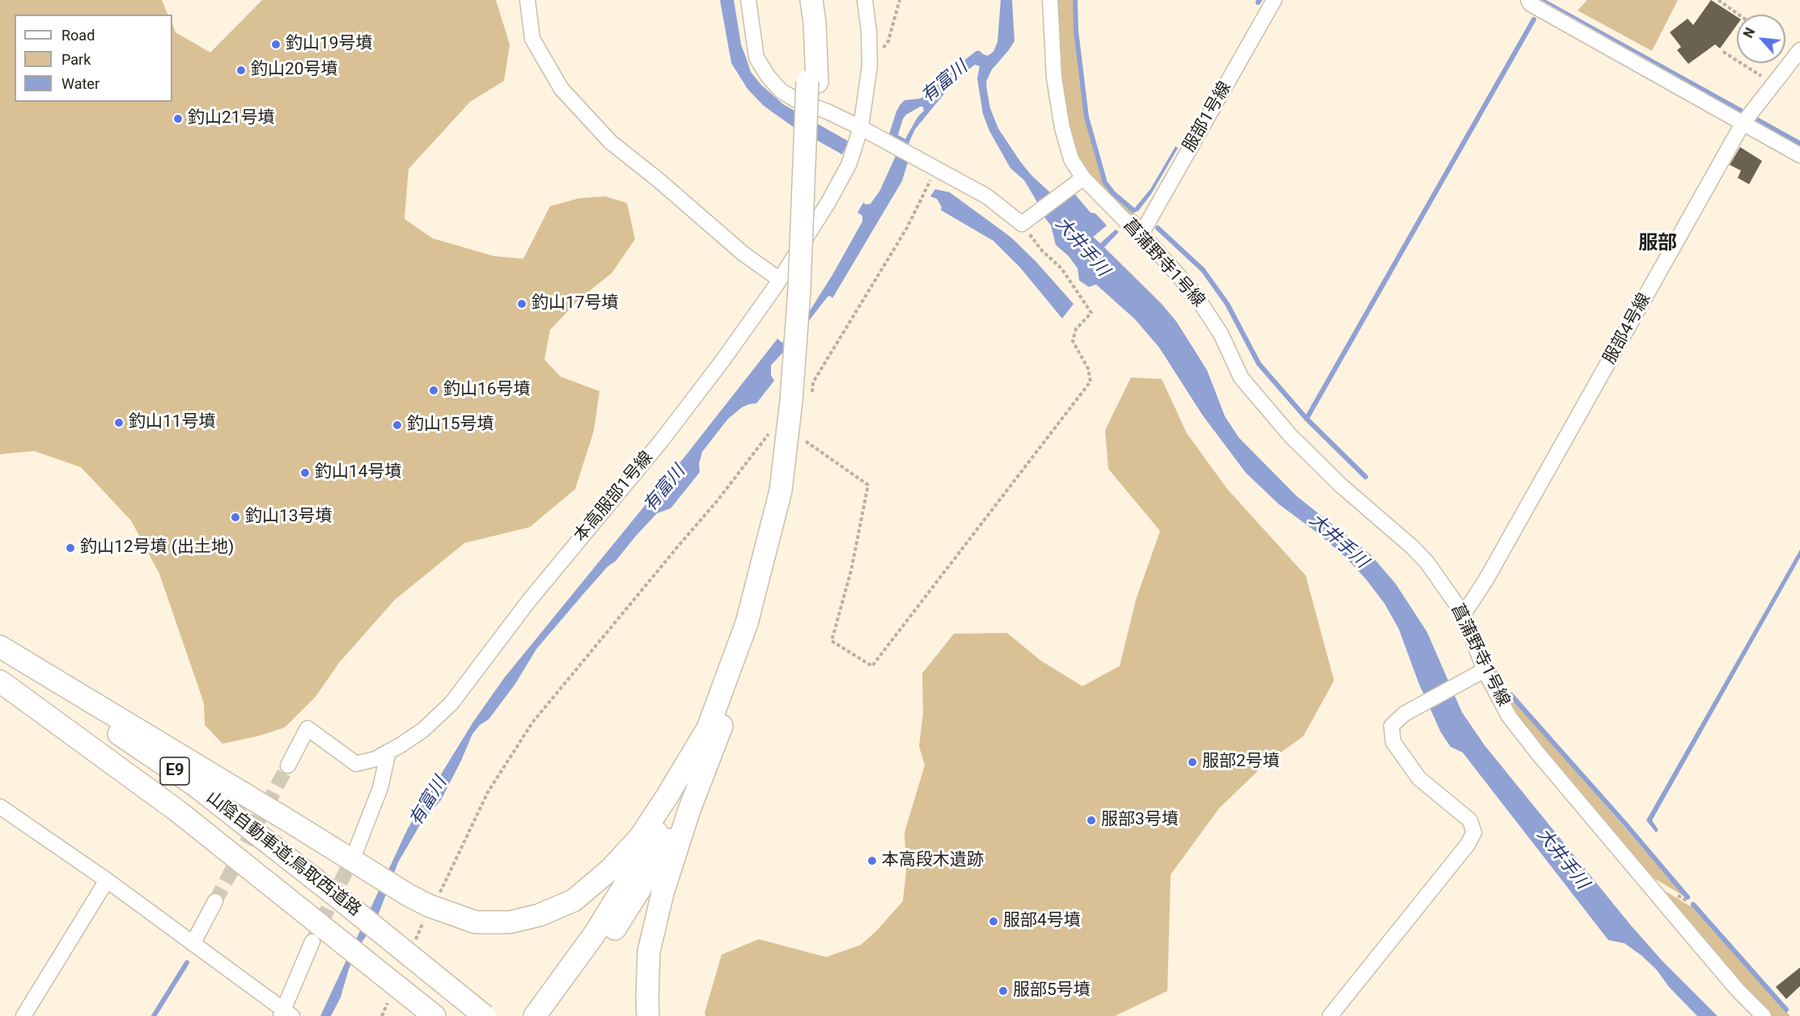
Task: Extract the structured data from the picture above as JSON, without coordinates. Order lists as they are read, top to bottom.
{
  "streets": {
    "highway": ["E9", "山陰自動車道;鳥取西道路"],
    "street": [
      "服部1号線",
      "菖蒲野寺1号線",
      "服部4号線",
      "本高服部1号線"
    ]
  },
  "crossings": [
    ["服部1号線", "菖蒲野寺1号線"],
    ["菖蒲野寺1号線", "服部4号線"]
  ],
  "districts": ["服部"],
  "water": ["有富川", "大井手川"],
  "places": [
    "釣山19号墳",
    "釣山20号墳",
    "釣山21号墳",
    "釣山17号墳",
    "釣山16号墳",
    "釣山11号墳",
    "釣山15号墳",
    "釣山14号墳",
    "釣山13号墳",
    "釣山12号墳 (出土地)",
    "服部2号墳",
    "服部3号墳",
    "本高段木遺跡",
    "服部4号墳",
    "服部5号墳"
  ],
  "legend": ["Road", "Park", "Water"],
  "north": "top left"
}
